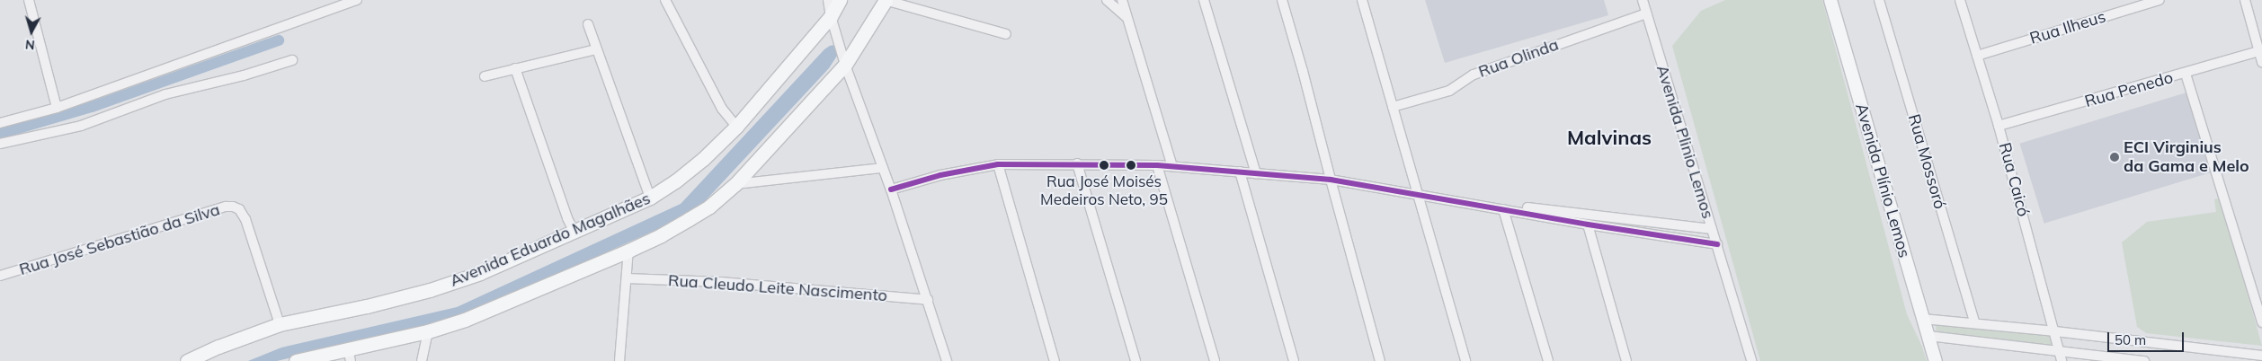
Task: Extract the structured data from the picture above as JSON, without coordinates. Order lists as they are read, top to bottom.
{
  "streets": {
    "main road": ["Avenida Plínio Lemos", "Avenida Eduardo Magalhães"],
    "street": [
      "Rua Ilheus",
      "Rua Olinda",
      "Rua Penedo",
      "Avenida Plinio Lemos",
      "Rua Mossoró",
      "Rua Caicó",
      "Rua José Sebastião da Silva",
      "Rua Cleudo Leite Nascimento"
    ]
  },
  "crossings": [
    ["Rua Ilheus", "Rua Caicó"],
    ["Rua Olinda", "Avenida Plinio Lemos"],
    ["Rua Penedo", "Rua Caicó"],
    ["Rua José Sebastião da Silva", "Avenida Eduardo Magalhães"]
  ],
  "districts": ["Malvinas"],
  "places": ["ECI Virginius da Gama e Melo", "Rua José Moisés Medeiros Neto, 95"],
  "scale_bar": "50 m",
  "north": "bottom"
}
